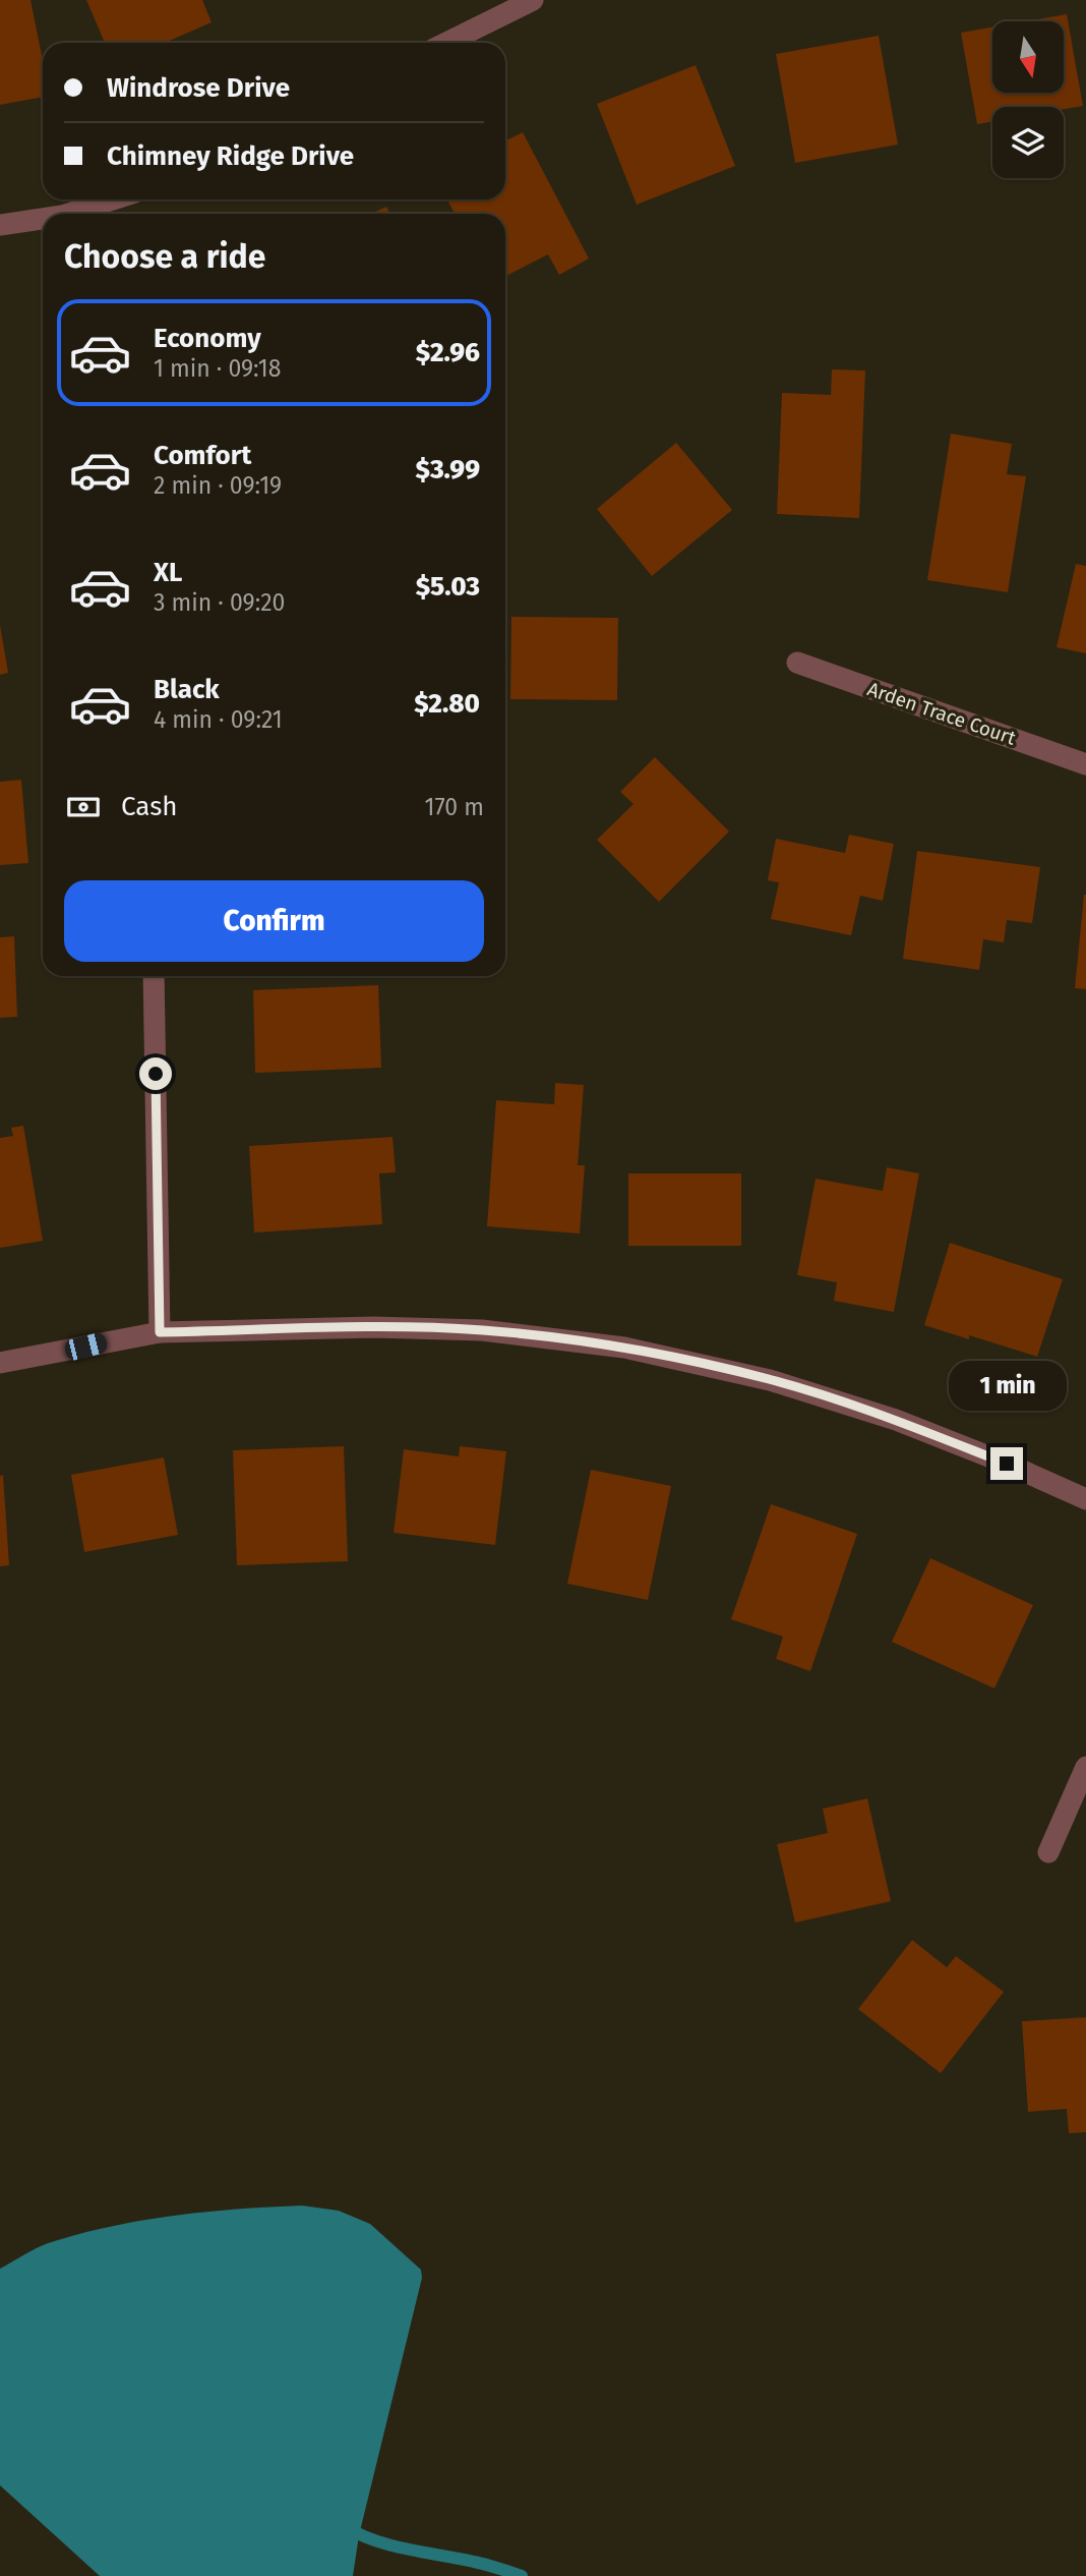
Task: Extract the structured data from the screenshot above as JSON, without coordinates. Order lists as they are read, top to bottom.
{
  "streets": {
    "street": ["Arden Trace Court"]
  },
  "north": "bottom",
  "page": {
    "banner": ["Windrose Drive", "Chimney Ridge Drive"],
    "heading": "Choose a ride",
    "list": [
      {
        "name": "Economy",
        "note": "1 min · 09:18",
        "value": "$2.96"
      },
      {
        "name": "Comfort",
        "note": "2 min · 09:19",
        "value": "$3.99"
      },
      {
        "name": "XL",
        "note": "3 min · 09:20",
        "value": "$5.03"
      },
      {
        "name": "Black",
        "note": "4 min · 09:21",
        "value": "$2.80"
      }
    ],
    "pay": ["Cash", "170 m"],
    "buttons": "Confirm",
    "bubble": "1 min"
  }
}
